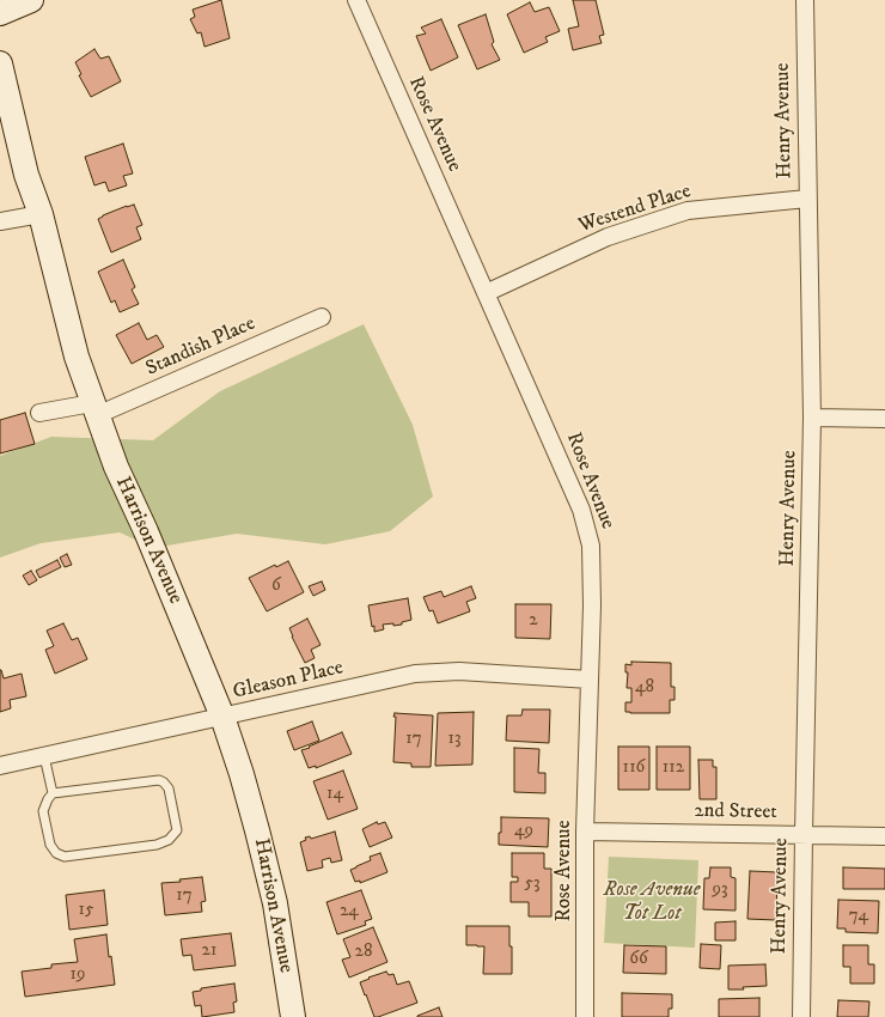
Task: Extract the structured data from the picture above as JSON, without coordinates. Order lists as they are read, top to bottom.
{
  "streets": {
    "main road": ["Harrison Avenue"],
    "street": [
      "Henry Avenue",
      "Rose Avenue",
      "Westend Place",
      "Standish Place",
      "Gleason Place",
      "2nd Street"
    ]
  },
  "crossings": [
    ["Henry Avenue", "Westend Place"],
    ["Henry Avenue", "2nd Street"],
    ["Rose Avenue", "Westend Place"],
    ["Rose Avenue", "Gleason Place"],
    ["Rose Avenue", "2nd Street"],
    ["Standish Place", "Harrison Avenue"],
    ["Harrison Avenue", "Gleason Place"]
  ],
  "parks": ["Rose Avenue Tot Lot"],
  "house_numbers": [
    "6",
    "2",
    "48",
    "17",
    "13",
    "116",
    "112",
    "14",
    "49",
    "53",
    "93",
    "17",
    "15",
    "24",
    "74",
    "21",
    "28",
    "66",
    "19"
  ]
}
